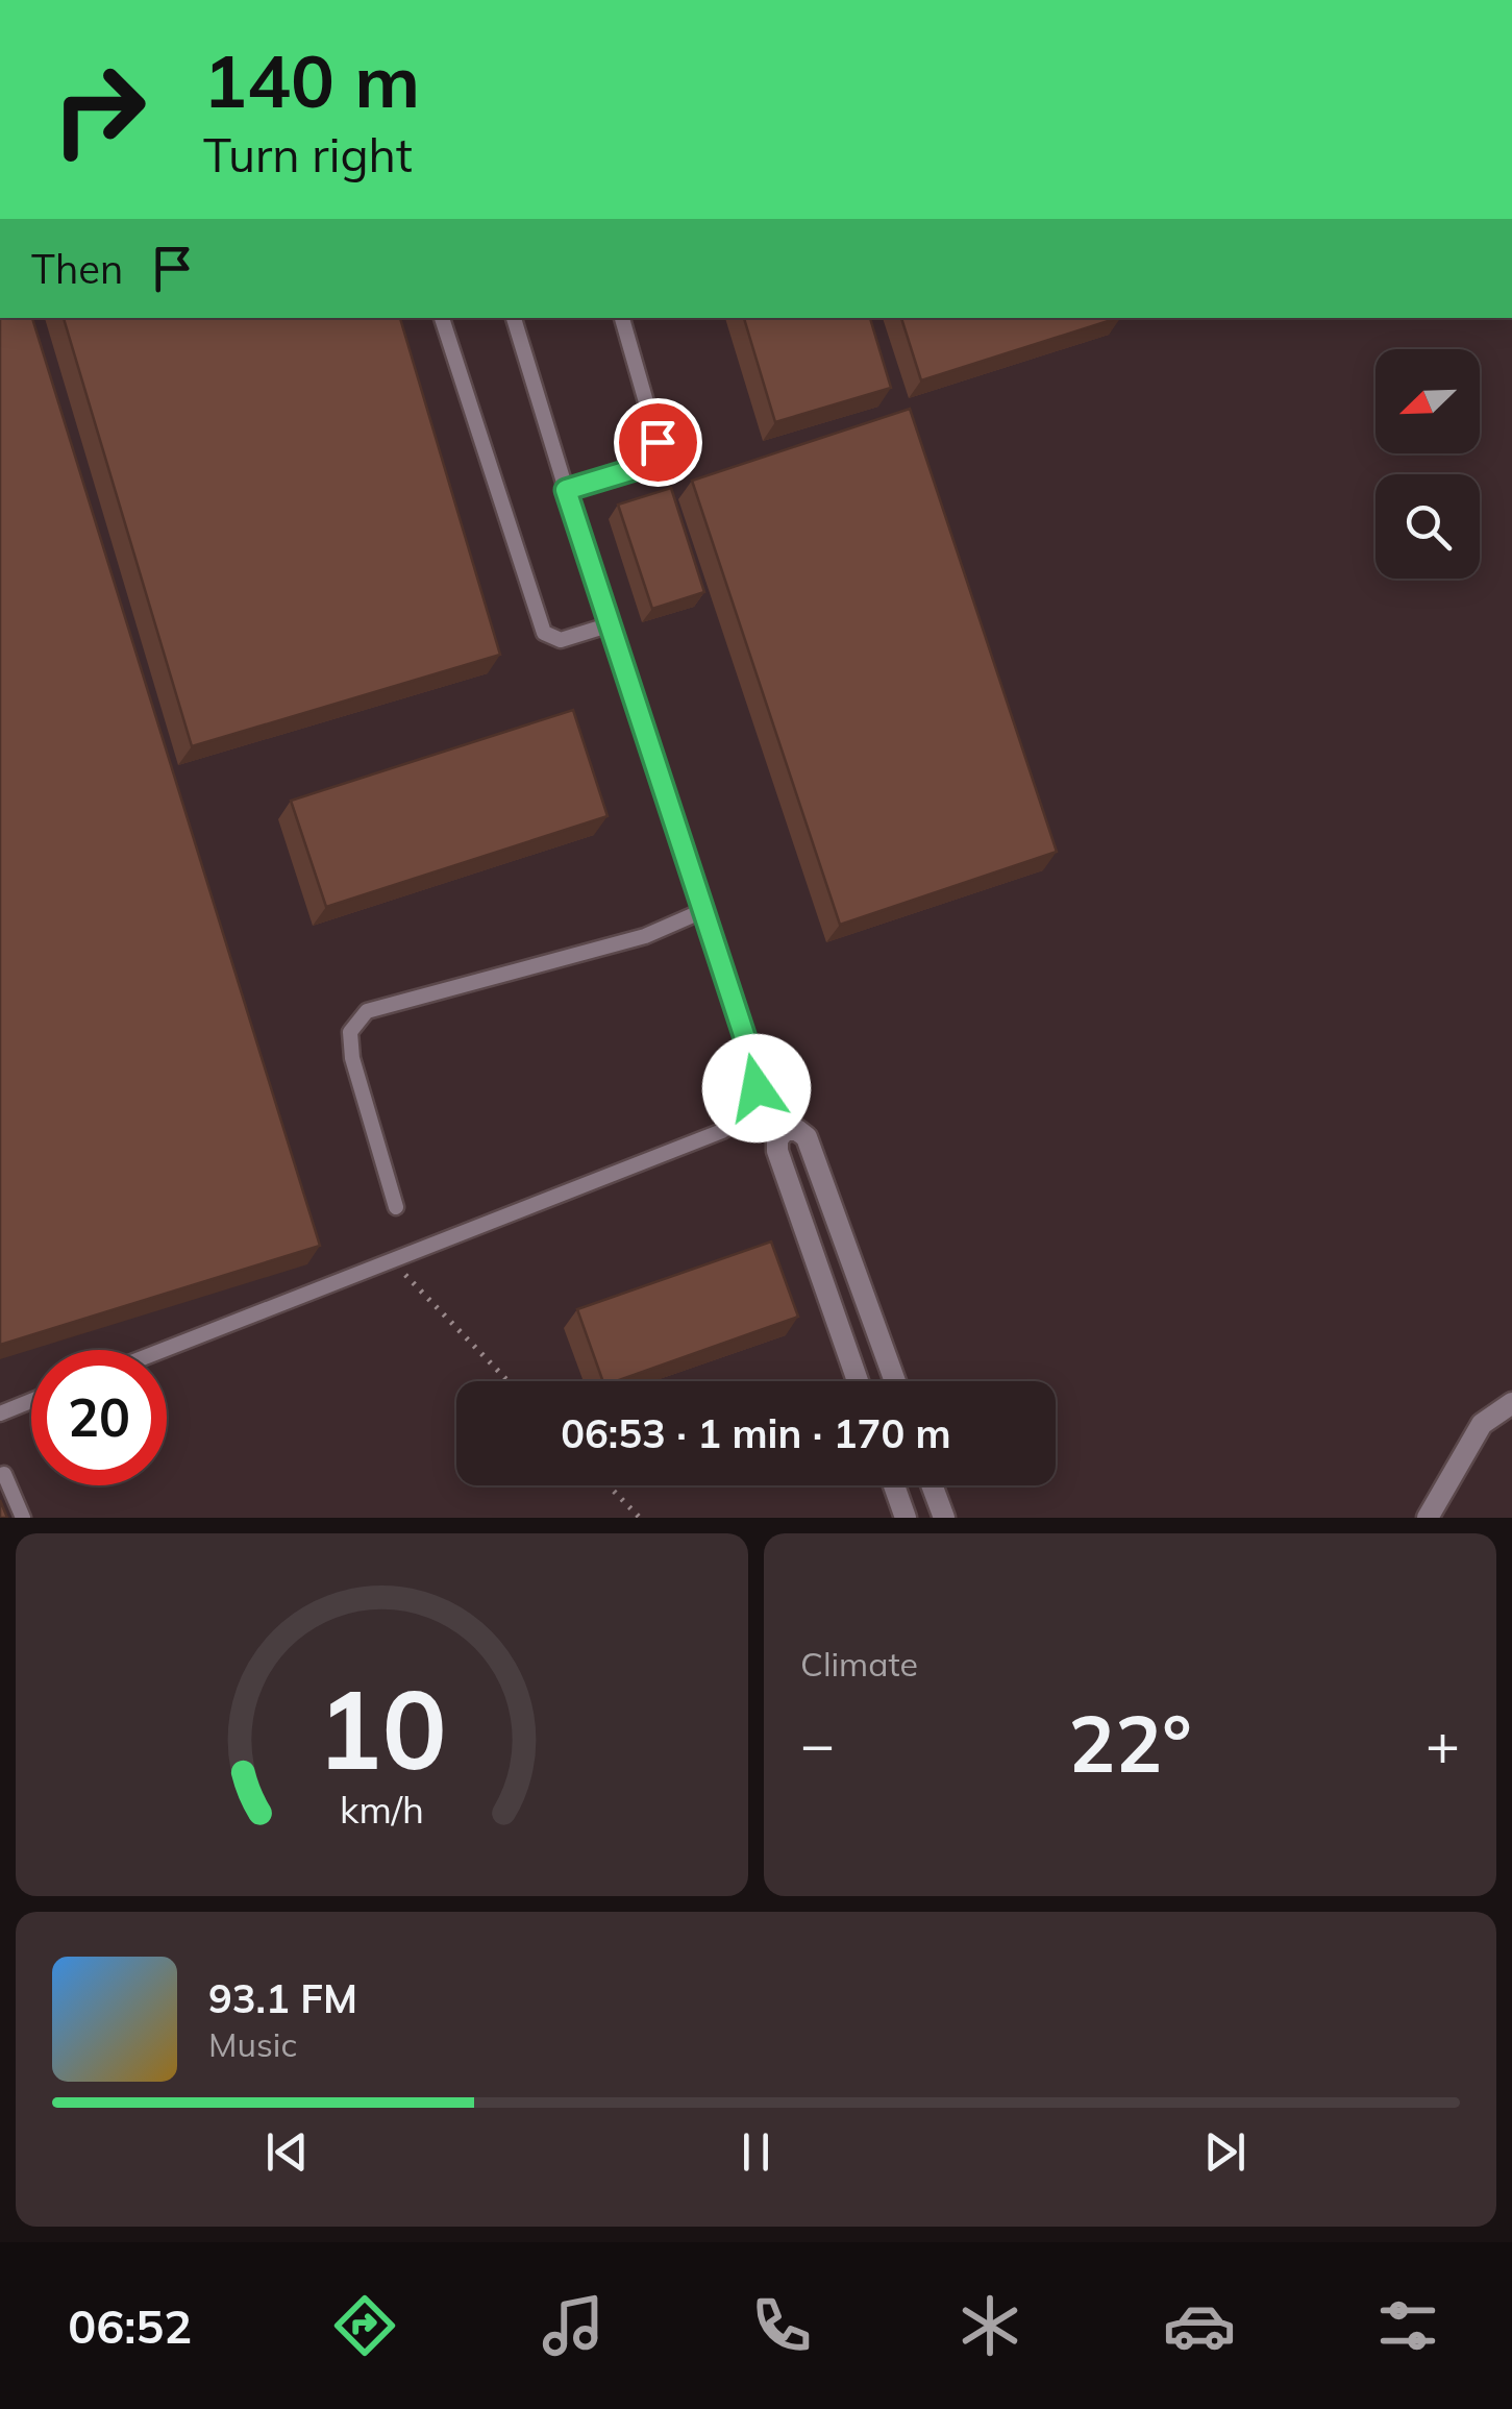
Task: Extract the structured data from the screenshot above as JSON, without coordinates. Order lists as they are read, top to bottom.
{
  "north": "bottom left",
  "page": {
    "turn": ["140 m", "Turn right"],
    "then": "Then",
    "limit": "20",
    "trip": "06:53 · 1 min · 170 m",
    "tile": "Climate",
    "heat": ["−", "22°", "+"],
    "song": ["93.1 FM", "Music"],
    "tabs": "06:52",
    "gauge": ["10", "km/h"]
  }
}
